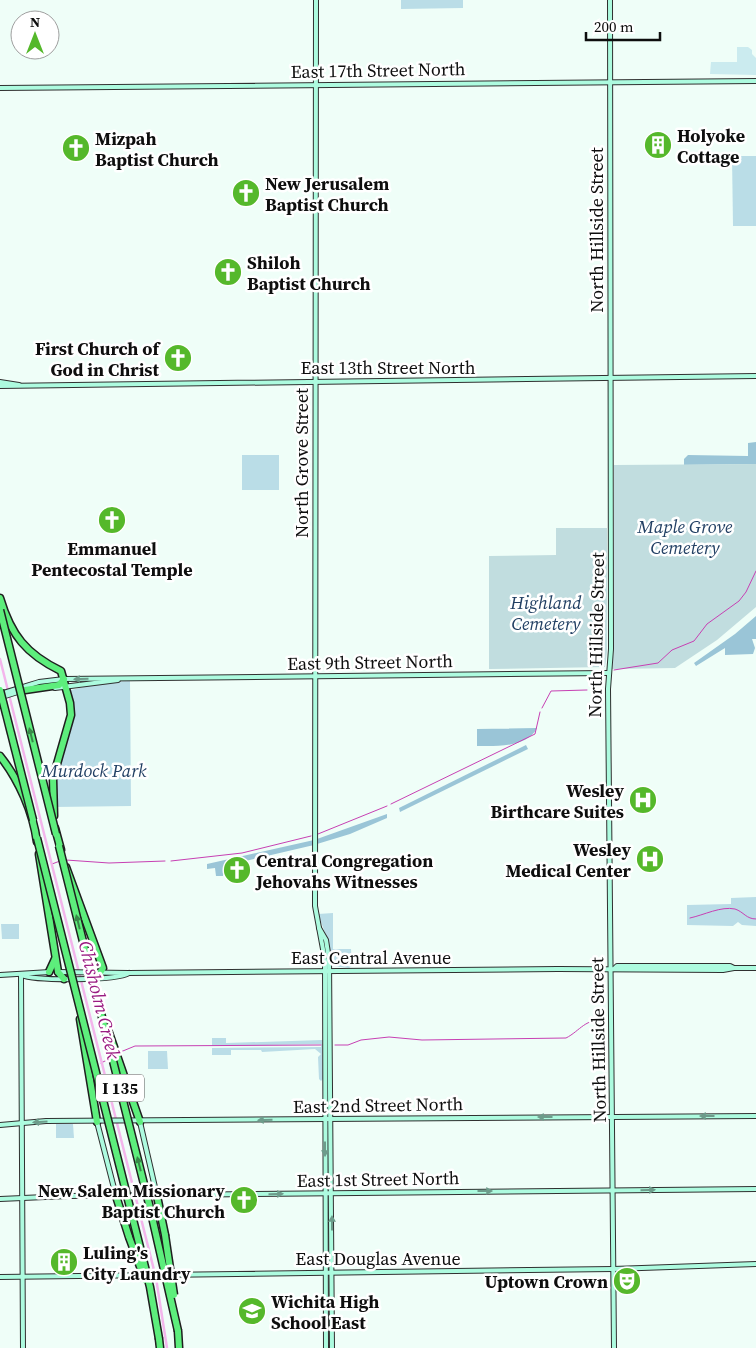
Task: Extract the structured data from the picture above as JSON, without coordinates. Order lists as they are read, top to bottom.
{
  "streets": {
    "highway": ["I 135"],
    "street": [
      "East 17th Street North",
      "North Hillside Street",
      "East 13th Street North",
      "North Grove Street",
      "East 9th Street North",
      "East Central Avenue",
      "East 2nd Street North",
      "East 1st Street North",
      "East Douglas Avenue"
    ]
  },
  "crossings": [
    ["East 17th Street North", "North Hillside Street"],
    ["East 17th Street North", "North Grove Street"],
    ["North Hillside Street", "East 13th Street North"],
    ["North Hillside Street", "East 9th Street North"],
    ["North Hillside Street", "East Central Avenue"],
    ["North Hillside Street", "East 2nd Street North"],
    ["North Hillside Street", "East 1st Street North"],
    ["North Hillside Street", "East Douglas Avenue"],
    ["East 13th Street North", "North Grove Street"],
    ["North Grove Street", "East 9th Street North"],
    ["North Grove Street", "East Central Avenue"],
    ["North Grove Street", "East 2nd Street North"],
    ["North Grove Street", "East 1st Street North"],
    ["North Grove Street", "East Douglas Avenue"],
    ["East 9th Street North", "I 135"]
  ],
  "one_way": ["East 2nd Street North", "East 1st Street North"],
  "water": ["Chisholm Creek"],
  "parks": ["Maple Grove Cemetery", "Highland Cemetery", "Murdock Park"],
  "places": {
    "building": ["Holyoke Cottage", "Luling's City Laundry"],
    "church": [
      "Mizpah Baptist Church",
      "New Jerusalem Baptist Church",
      "Shiloh Baptist Church",
      "First Church of God in Christ",
      "Emmanuel Pentecostal Temple",
      "Central Congregation Jehovahs Witnesses",
      "New Salem Missionary Baptist Church"
    ],
    "hospital": ["Wesley Birthcare Suites", "Wesley Medical Center"],
    "theatre": ["Uptown Crown"],
    "school or university": ["Wichita High School East"]
  },
  "scale_bar": "200 m",
  "north": "top"
}
